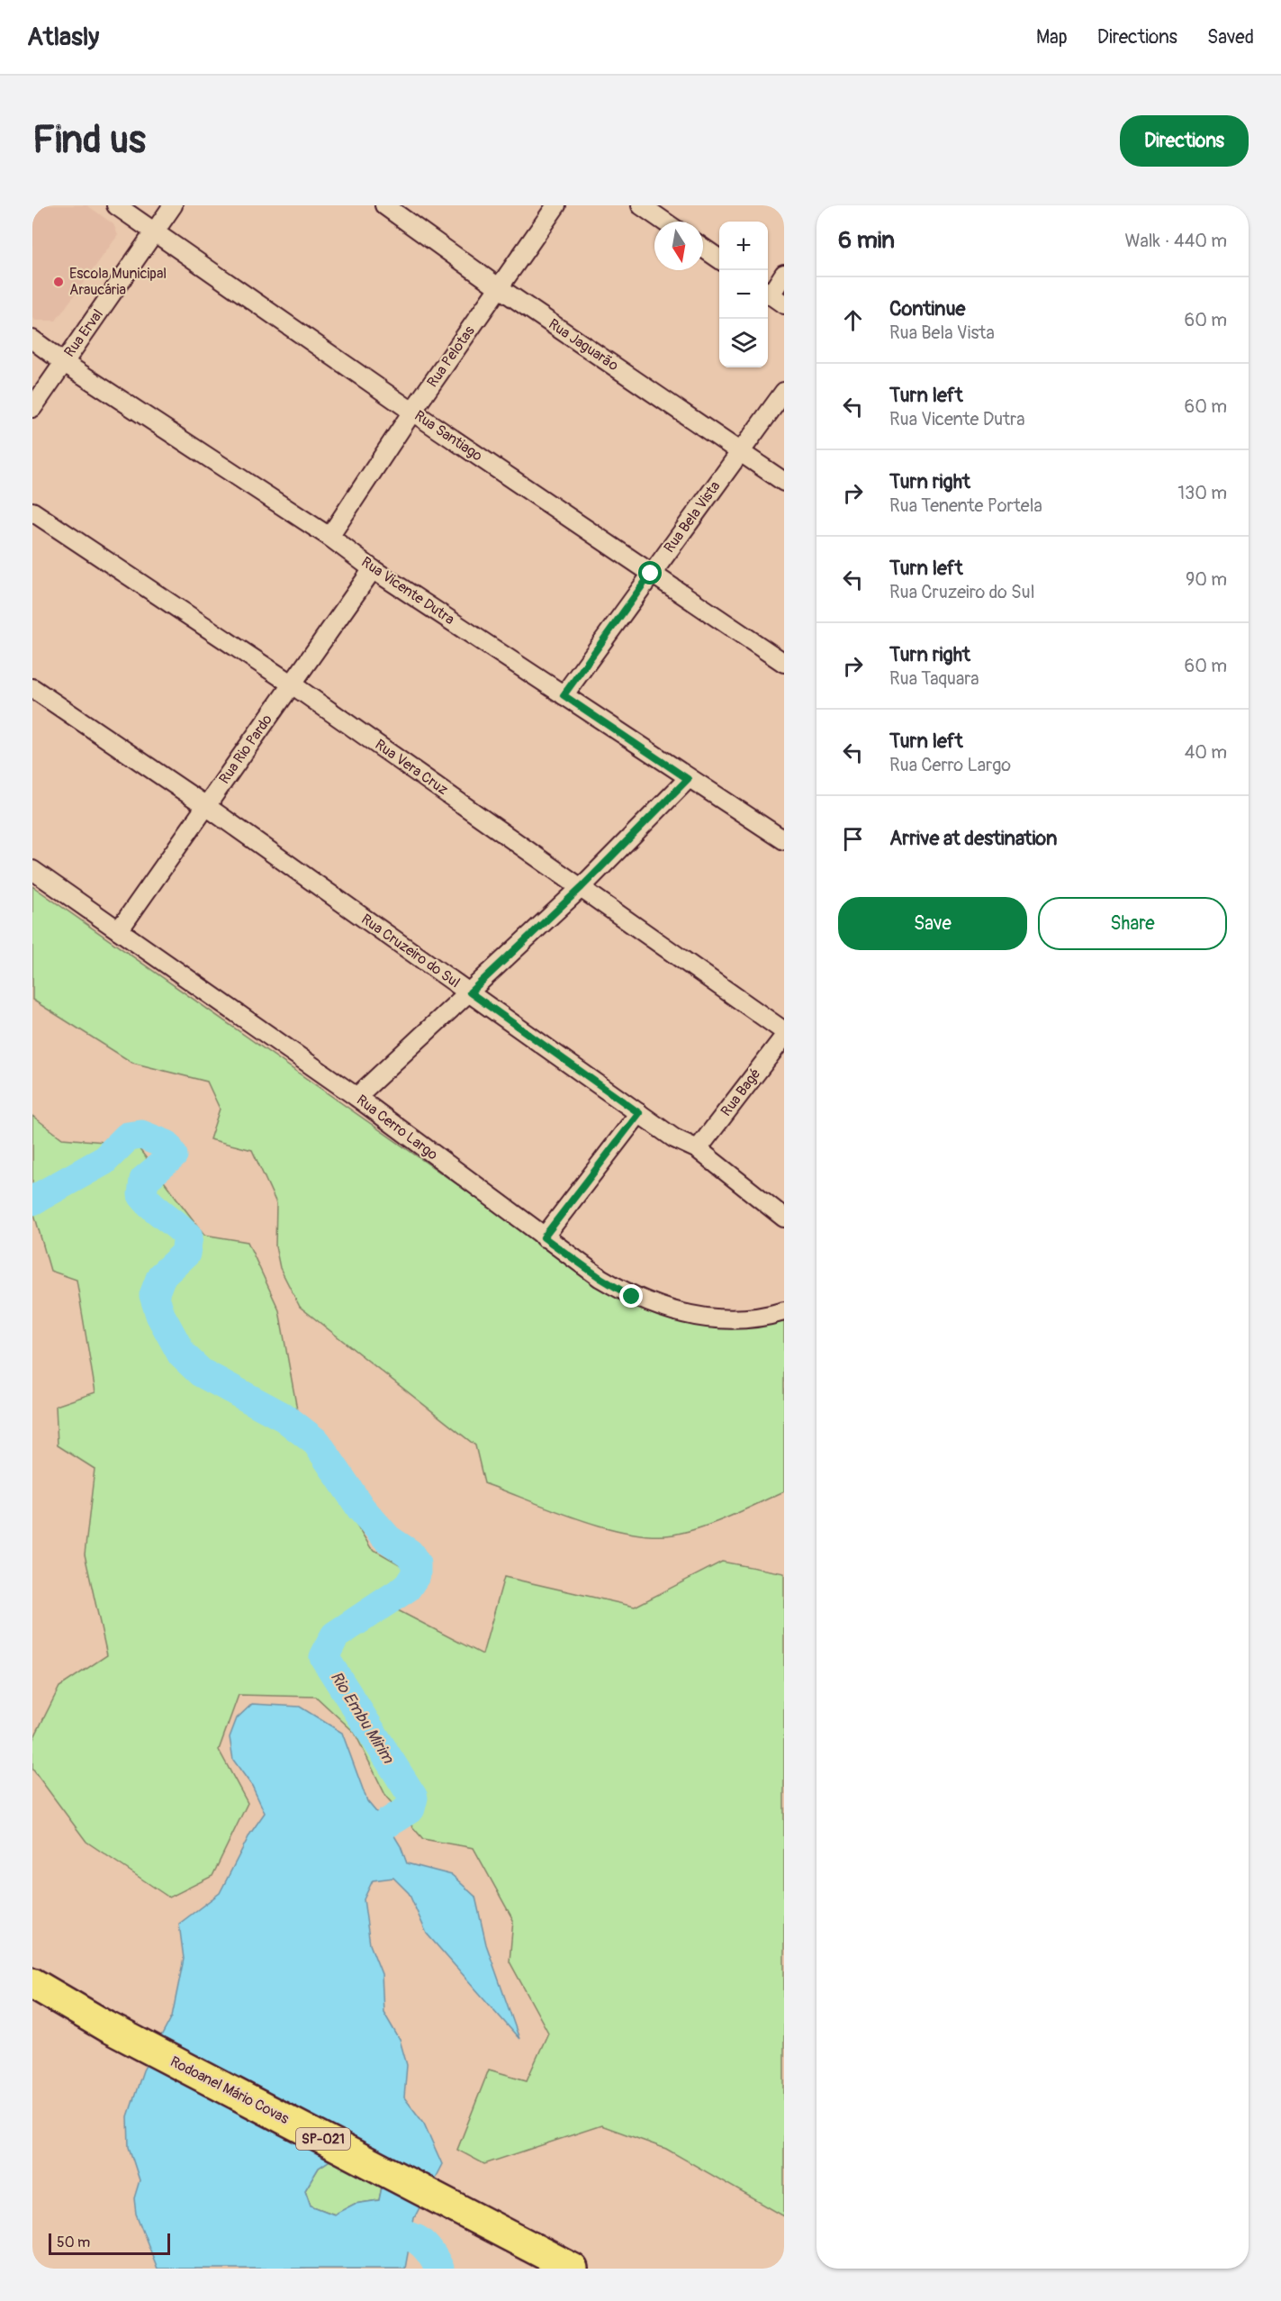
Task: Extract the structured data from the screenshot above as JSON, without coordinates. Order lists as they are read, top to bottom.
{
  "streets": {
    "highway": ["Rodoanel Mário Covas", "SP-021"],
    "street": [
      "Rua Erval",
      "Rua Jaguarão",
      "Rua Pelotas",
      "Rua Santiago",
      "Rua Bela Vista",
      "Rua Vicente Dutra",
      "Rua Rio Pardo",
      "Rua Vera Cruz",
      "Rua Cruzeiro do Sul",
      "Rua Bagé",
      "Rua Cerro Largo"
    ]
  },
  "crossings": [
    ["Rua Erval", "Rua Santiago"],
    ["Rua Erval", "Rua Vicente Dutra"],
    ["Rua Jaguarão", "Rua Pelotas"],
    ["Rua Jaguarão", "Rua Bela Vista"],
    ["Rua Pelotas", "Rua Santiago"],
    ["Rua Pelotas", "Rua Vicente Dutra"],
    ["Rua Santiago", "Rua Bela Vista"],
    ["Rua Bela Vista", "Rua Vicente Dutra"],
    ["Rua Vicente Dutra", "Rua Rio Pardo"],
    ["Rua Rio Pardo", "Rua Vera Cruz"],
    ["Rua Rio Pardo", "Rua Cruzeiro do Sul"],
    ["Rua Rio Pardo", "Rua Cerro Largo"],
    ["Rua Cruzeiro do Sul", "Rua Bagé"]
  ],
  "water": ["Rio Embu Mirim"],
  "places": ["Escola Municipal Araucária"],
  "scale_bar": "50 m",
  "north": "bottom",
  "page": {
    "header": "Atlasly",
    "nav": ["Map", "Directions", "Saved"],
    "buttons": [
      "Directions",
      ["Save", "Share"]
    ],
    "title": "Find us",
    "heading": ["6 min", "Walk · 440 m"],
    "map_buttons": ["+", "−"],
    "list": [
      ["Continue", "Rua Bela Vista", "60 m"],
      ["Turn left", "Rua Vicente Dutra", "60 m"],
      ["Turn right", "Rua Tenente Portela", "130 m"],
      ["Turn left", "Rua Cruzeiro do Sul", "90 m"],
      ["Turn right", "Rua Taquara", "60 m"],
      ["Turn left", "Rua Cerro Largo", "40 m"],
      "Arrive at destination"
    ],
    "scale": "50 m"
  }
}
